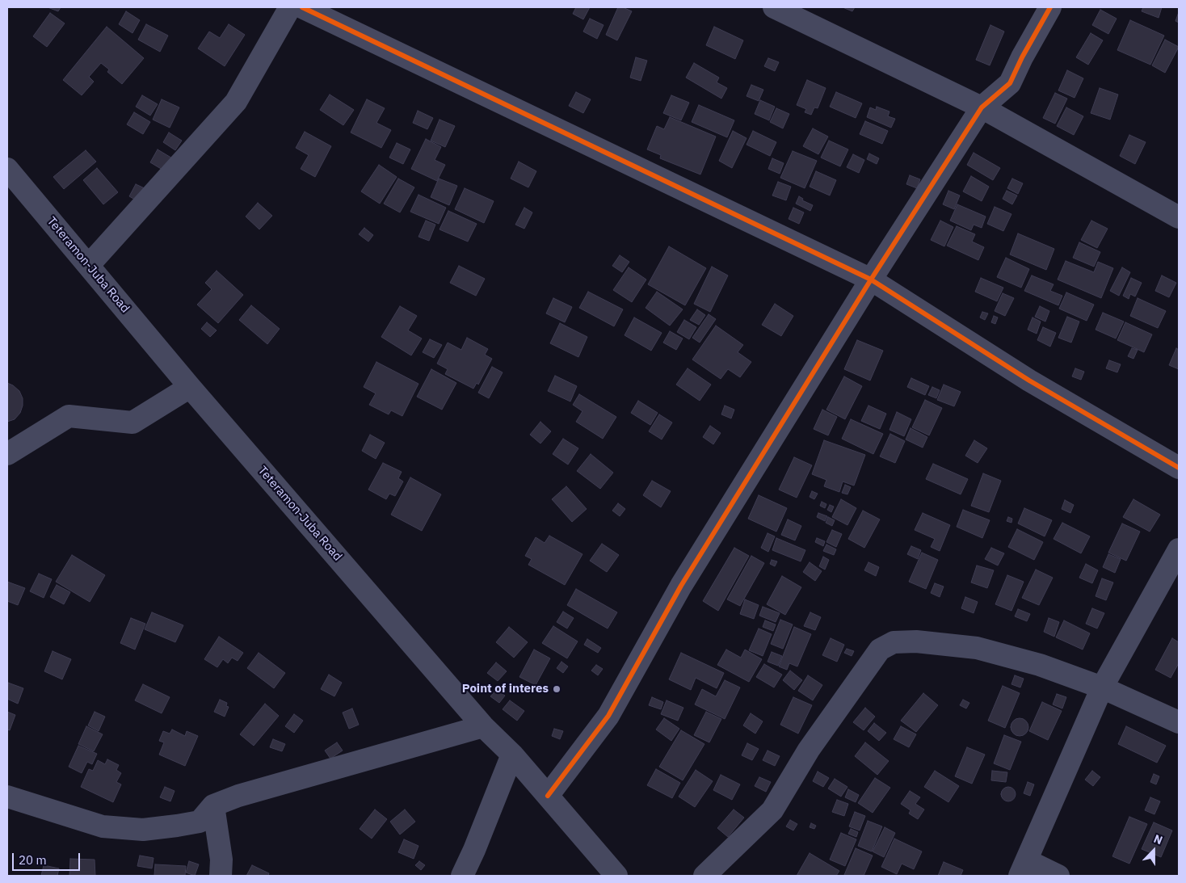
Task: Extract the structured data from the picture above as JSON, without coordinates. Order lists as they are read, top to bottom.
{
  "streets": {
    "street": ["Teteramon-Juba Road"]
  },
  "places": ["Point of interes"],
  "scale_bar": "20 m",
  "north": "top"
}
